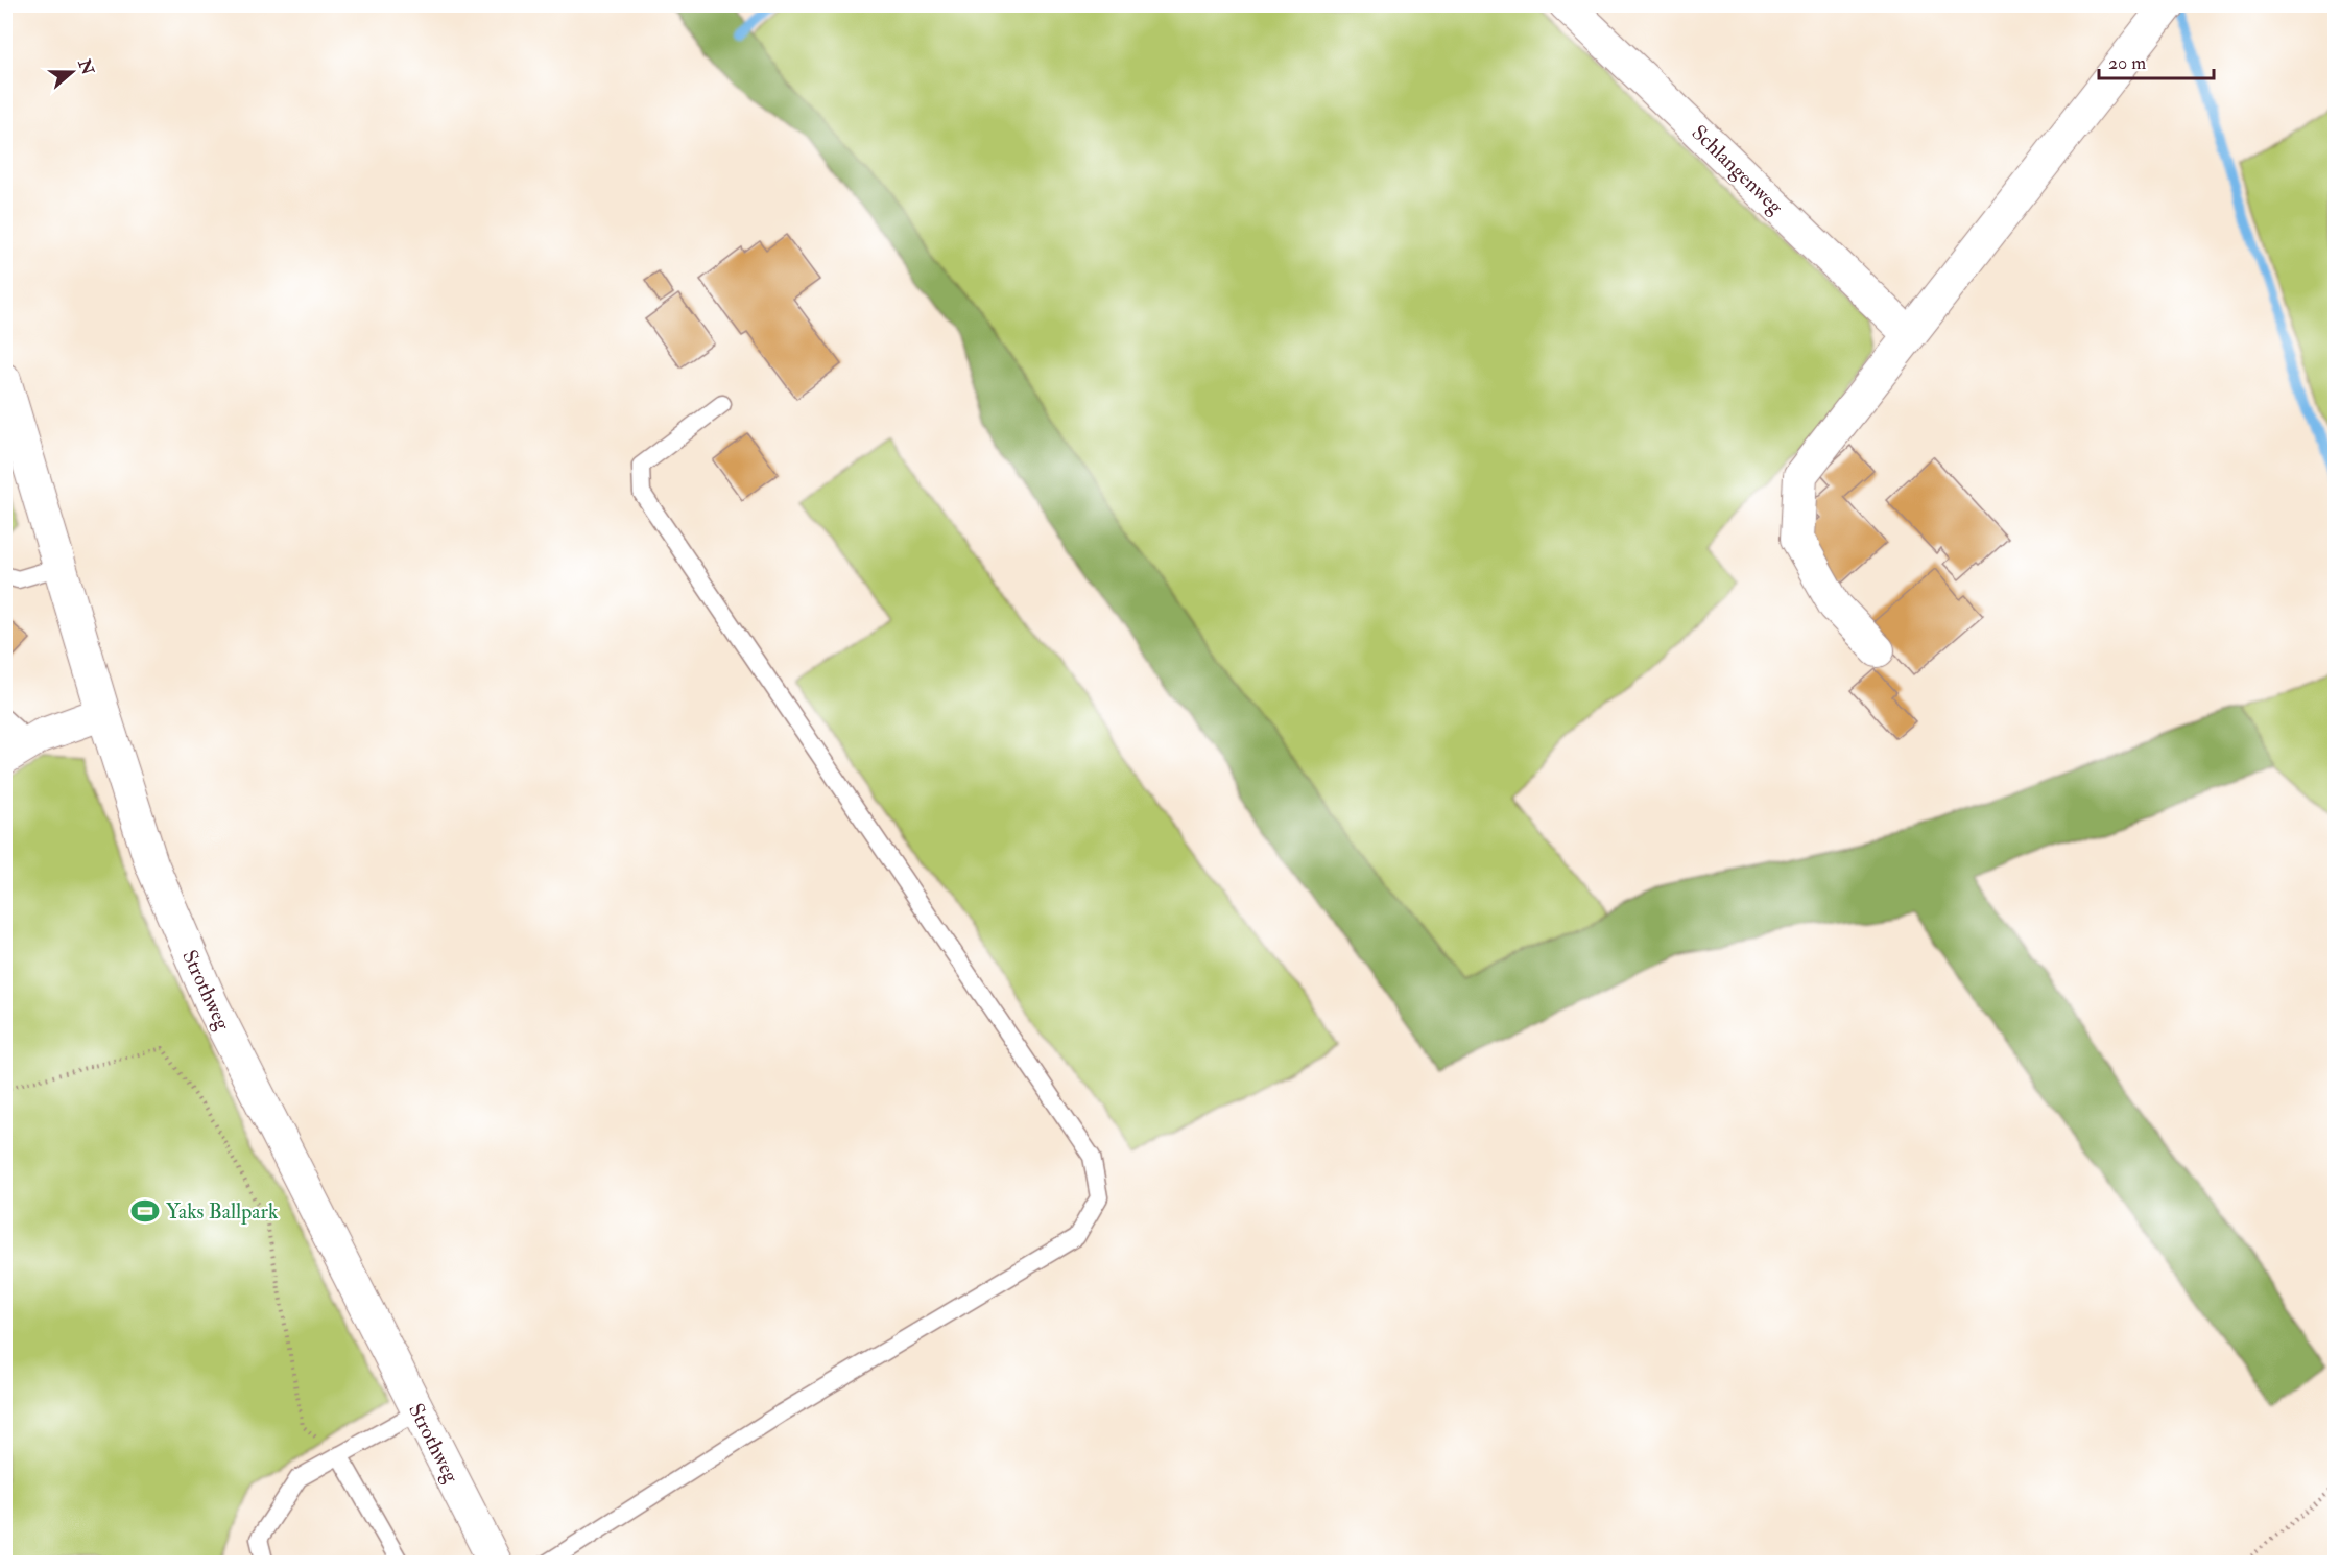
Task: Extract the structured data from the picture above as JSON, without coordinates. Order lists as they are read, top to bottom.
{
  "streets": {
    "street": ["Schlangenweg", "Strothweg"]
  },
  "places": {
    "sports": ["Yaks Ballpark"]
  },
  "scale_bar": "20 m",
  "north": "right"
}
